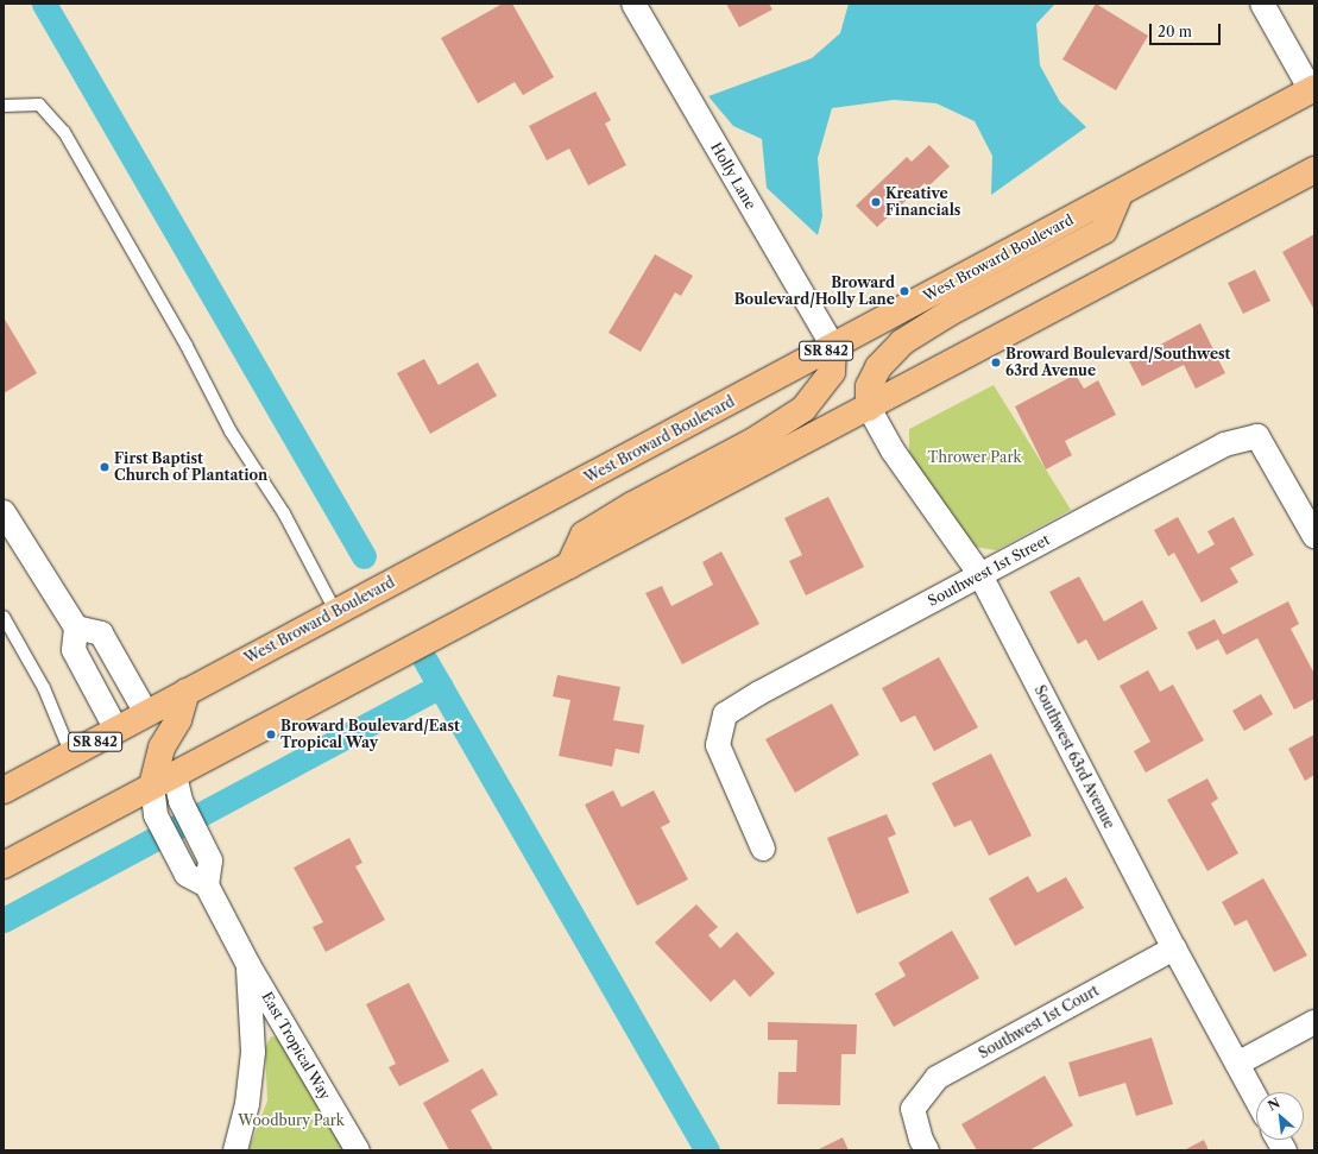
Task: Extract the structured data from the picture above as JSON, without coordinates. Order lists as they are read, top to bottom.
{
  "streets": {
    "main road": ["West Broward Boulevard", "SR 842"],
    "street": [
      "Holly Lane",
      "Southwest 1st Street",
      "Southwest 63rd Avenue",
      "Southwest 1st Court",
      "East Tropical Way"
    ]
  },
  "crossings": [
    ["Holly Lane", "West Broward Boulevard"],
    ["Southwest 1st Street", "Southwest 63rd Avenue"],
    ["Southwest 63rd Avenue", "Southwest 1st Court"]
  ],
  "parks": ["Thrower Park", "Woodbury Park"],
  "places": [
    "Kreative Financials",
    "Broward Boulevard/Holly Lane",
    "Broward Boulevard/Southwest 63rd Avenue",
    "First Baptist Church of Plantation",
    "Broward Boulevard/East Tropical Way"
  ],
  "scale_bar": "20 m",
  "north": "top left"
}
